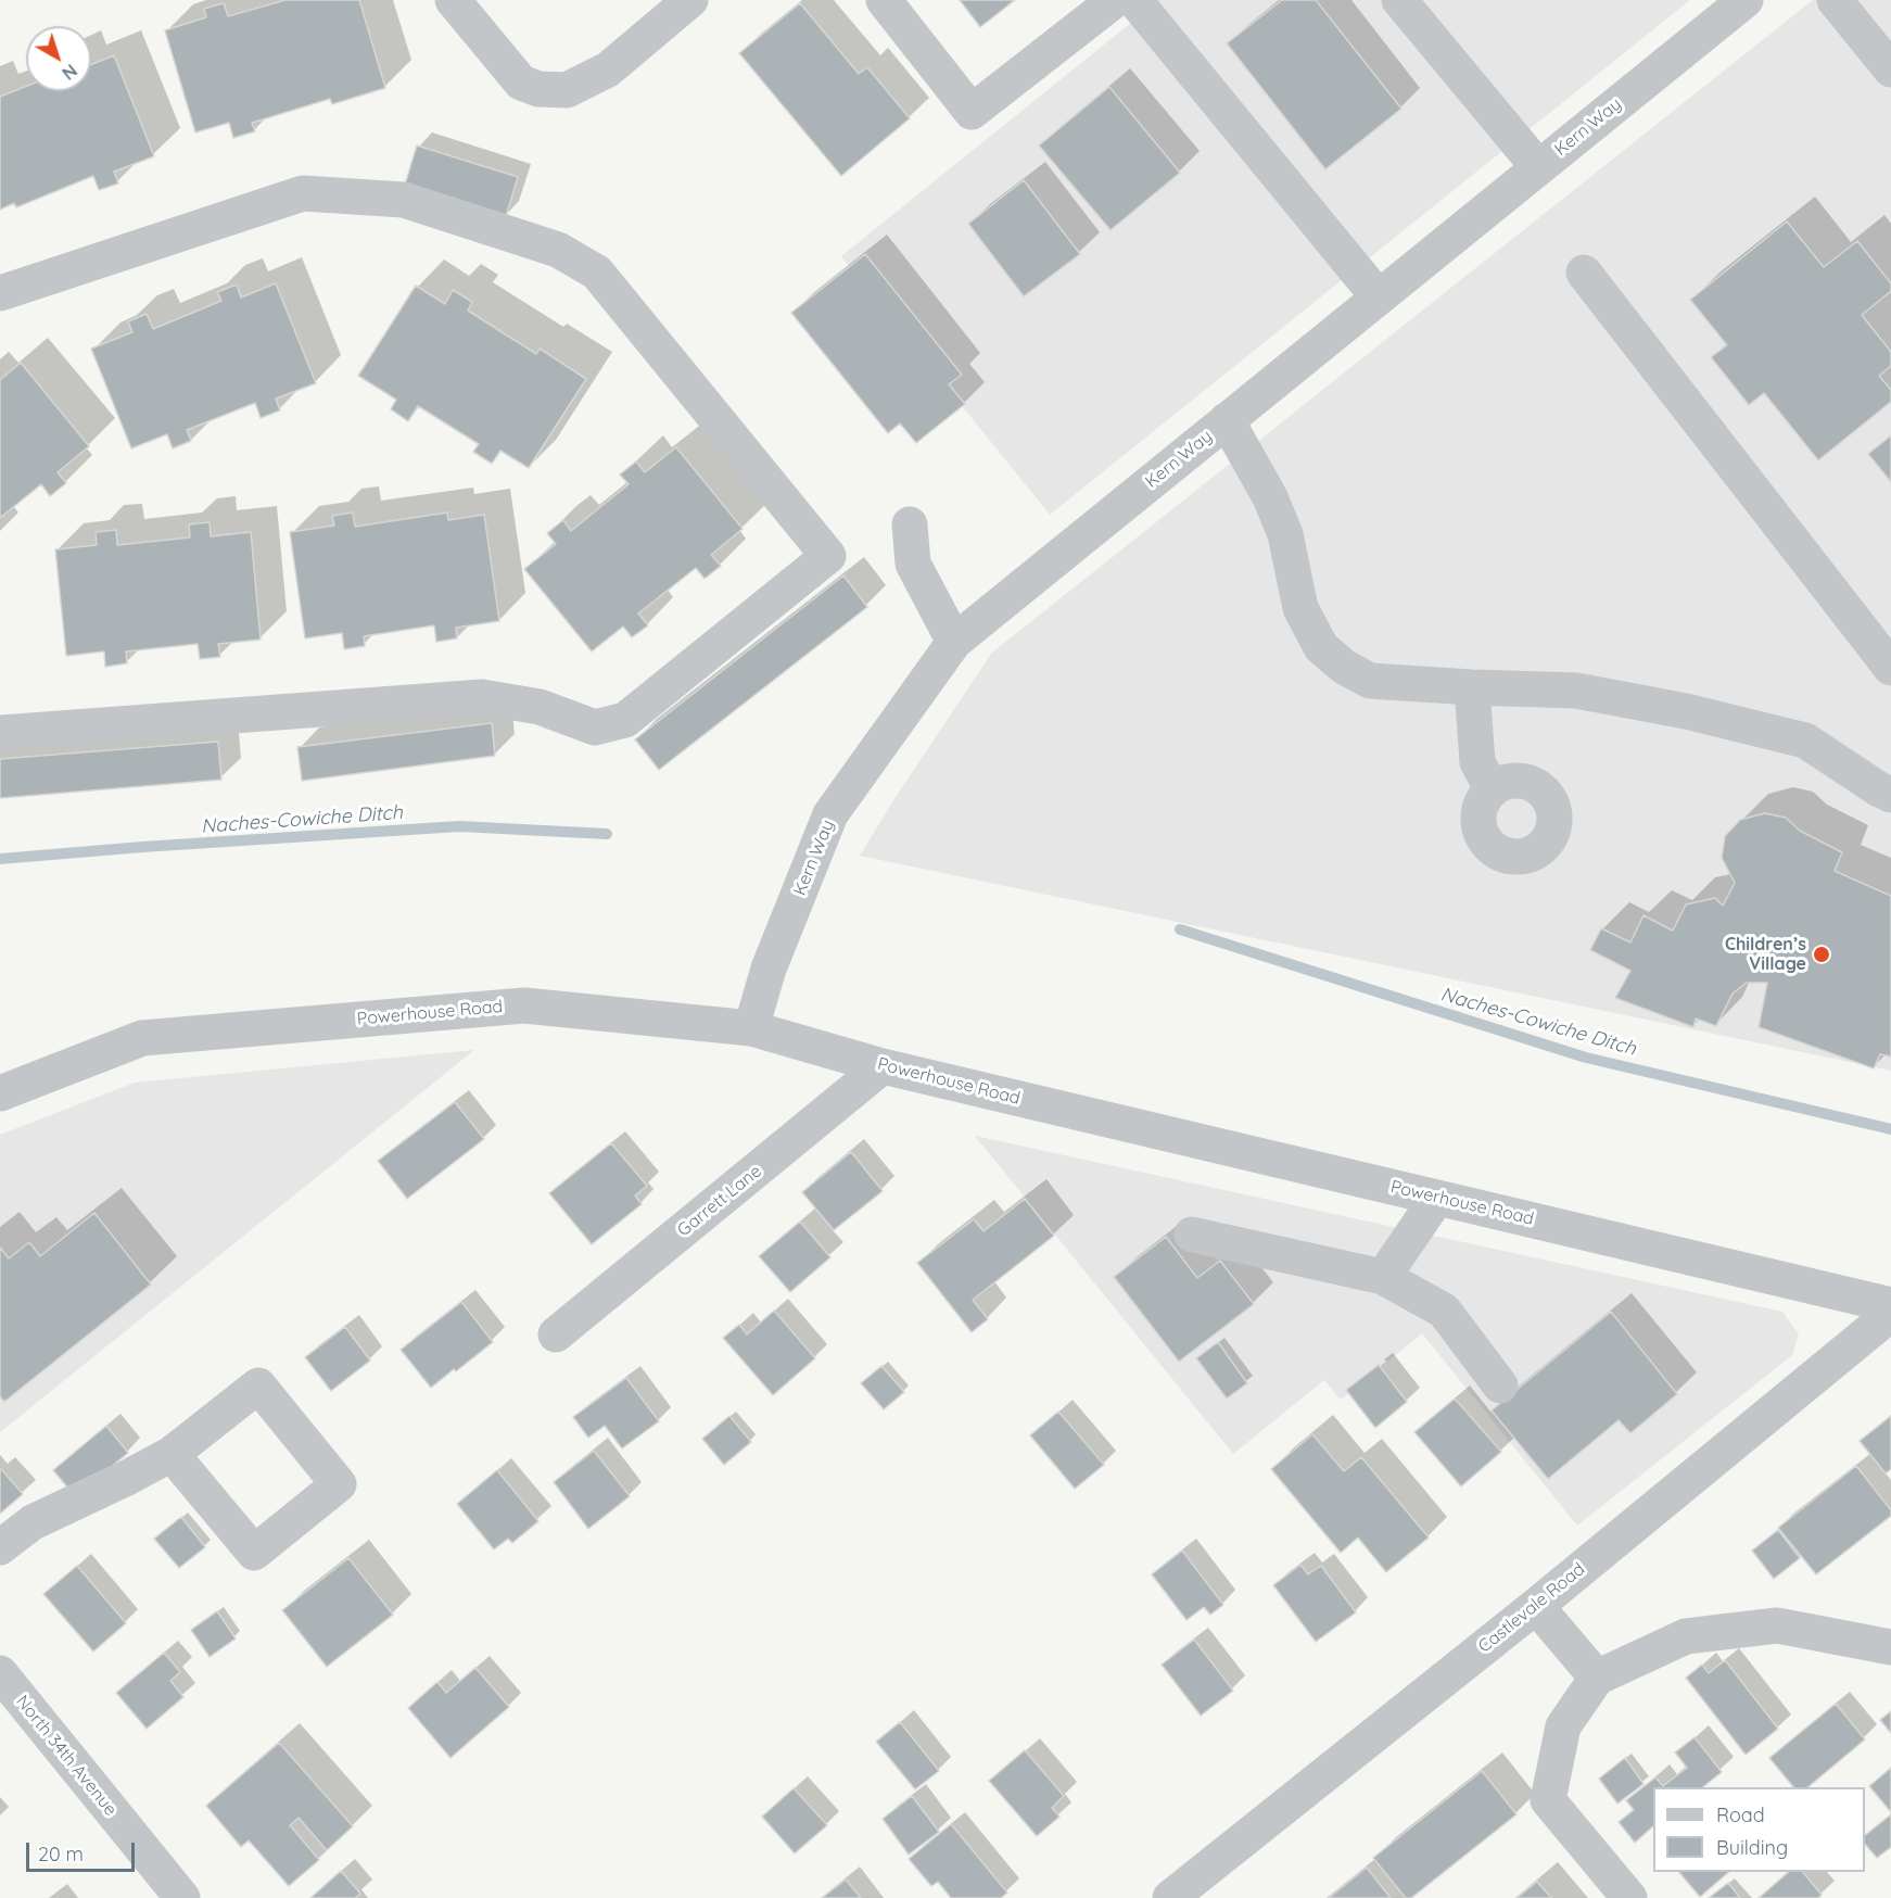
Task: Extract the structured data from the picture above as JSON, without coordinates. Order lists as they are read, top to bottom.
{
  "streets": {
    "street": [
      "Kern Way",
      "Powerhouse Road",
      "Garrett Lane",
      "Castlevale Road",
      "North 34th Avenue"
    ]
  },
  "crossings": [
    ["Kern Way", "Powerhouse Road"],
    ["Powerhouse Road", "Garrett Lane"]
  ],
  "water": ["Naches-Cowiche Ditch"],
  "places": ["Children’s Village"],
  "legend": ["Road", "Building"],
  "scale_bar": "20 m",
  "north": "bottom right"
}
